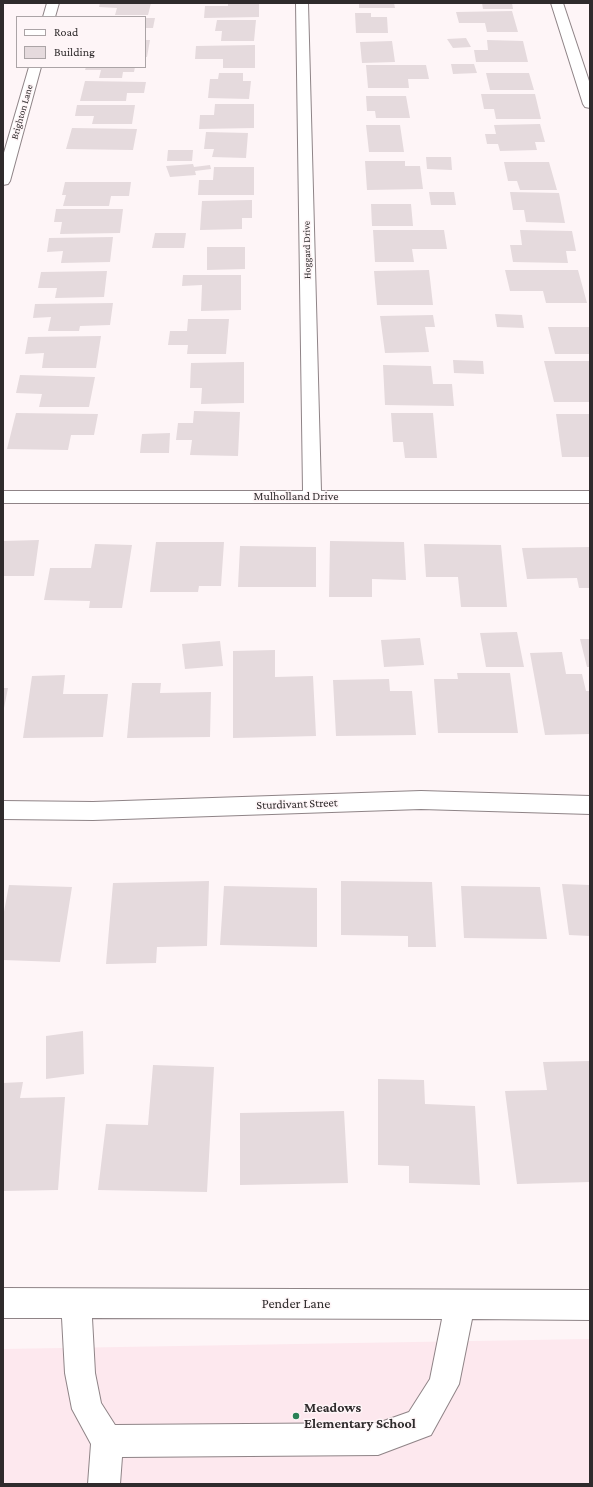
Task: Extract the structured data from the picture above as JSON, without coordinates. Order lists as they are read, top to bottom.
{
  "streets": {
    "street": [
      "Brighton Lane",
      "Hoggard Drive",
      "Mulholland Drive",
      "Sturdivant Street",
      "Pender Lane"
    ]
  },
  "crossings": [
    ["Hoggard Drive", "Mulholland Drive"]
  ],
  "places": ["Meadows Elementary School"],
  "legend": ["Road", "Building"]
}
